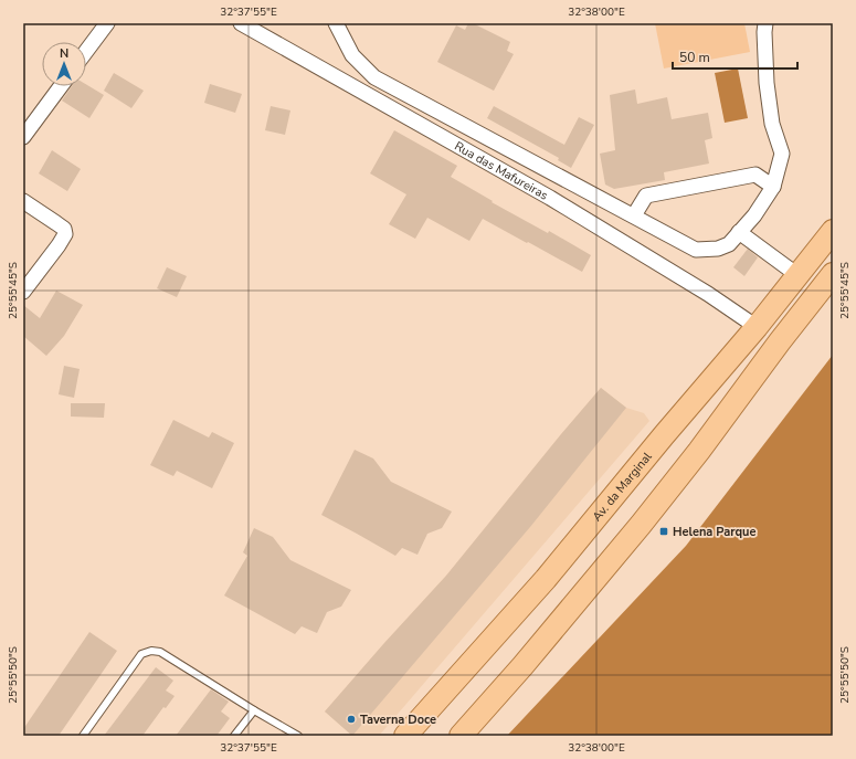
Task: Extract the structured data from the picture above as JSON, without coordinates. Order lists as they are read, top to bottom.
{
  "streets": {
    "main road": ["Av. da Marginal"],
    "street": ["Rua das Mafureiras"]
  },
  "crossings": [
    ["Rua das Mafureiras", "Av. da Marginal"]
  ],
  "places": {
    "transit": ["Helena Parque"],
    "other": ["Taverna Doce"]
  },
  "scale_bar": "50 m",
  "north": "top",
  "coordinates": [
    "32°37'55\"E",
    "32°38'00\"E",
    "25°55'45\"S",
    "25°55'50\"S"
  ]
}
